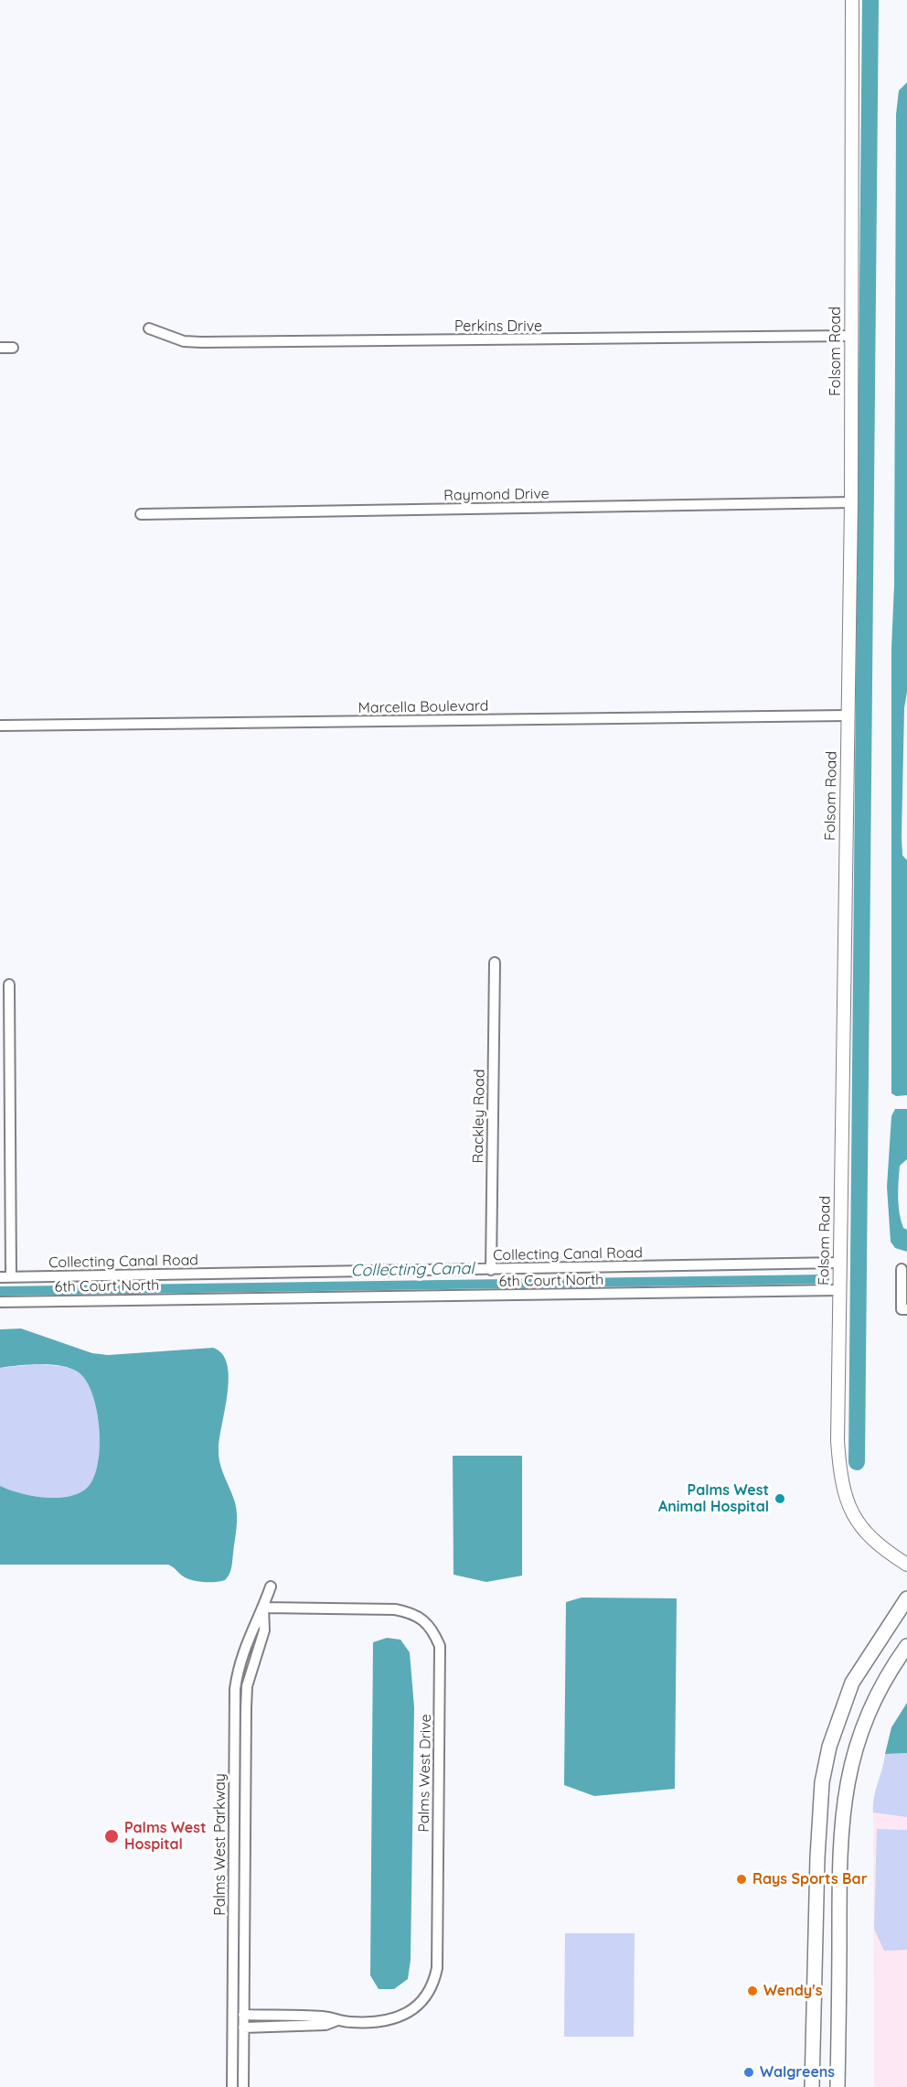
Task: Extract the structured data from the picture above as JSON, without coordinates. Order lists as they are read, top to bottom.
{
  "streets": {
    "street": [
      "Perkins Drive",
      "Folsom Road",
      "Raymond Drive",
      "Marcella Boulevard",
      "Rackley Road",
      "Collecting Canal Road",
      "6th Court North",
      "Palms West Drive",
      "Palms West Parkway"
    ]
  },
  "crossings": [
    ["Perkins Drive", "Folsom Road"],
    ["Folsom Road", "Raymond Drive"],
    ["Folsom Road", "Marcella Boulevard"],
    ["Folsom Road", "Collecting Canal Road"],
    ["Folsom Road", "6th Court North"],
    ["Rackley Road", "Collecting Canal Road"],
    ["Palms West Drive", "Palms West Parkway"]
  ],
  "water": ["Collecting Canal"],
  "places": [
    "Palms West Animal Hospital",
    "Palms West Hospital",
    "Rays Sports Bar",
    "Wendy's",
    "Walgreens"
  ]
}
